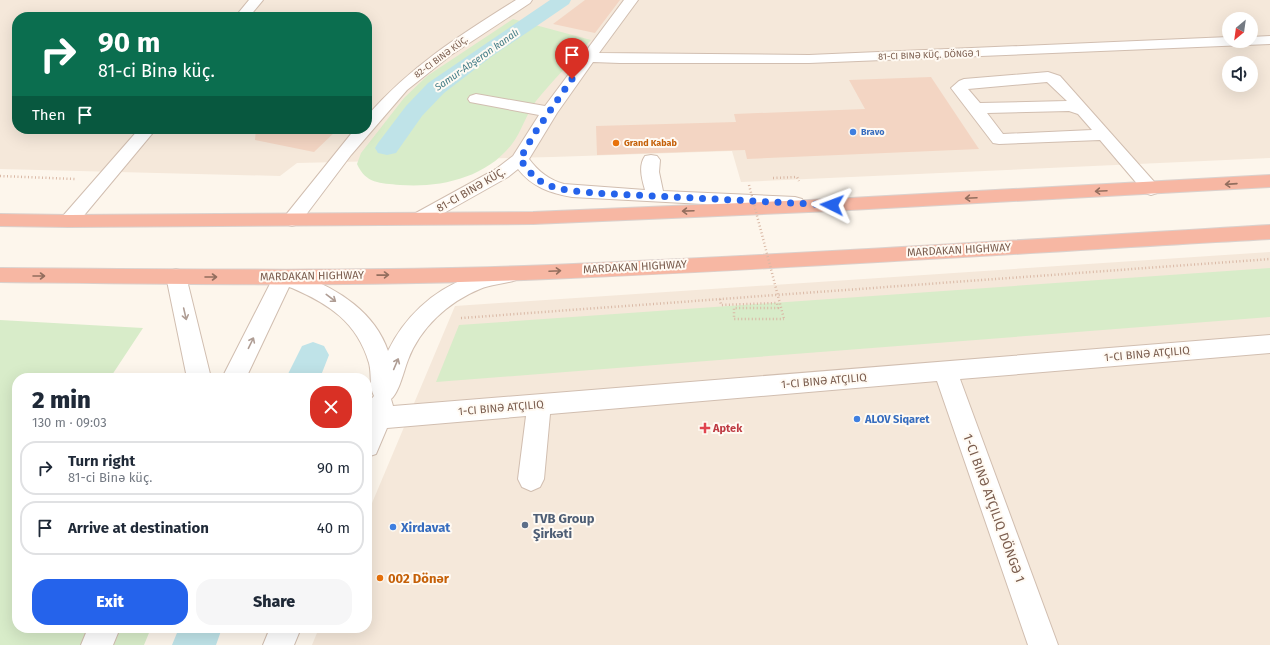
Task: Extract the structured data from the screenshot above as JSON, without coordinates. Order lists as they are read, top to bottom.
{
  "streets": {
    "highway": ["MARDAKAN HIGHWAY"],
    "street": ["81-CI BINƏ KÜÇ. DÖNGƏ 1", "82-CI BINƏ KÜÇ.", "81-CI BINƏ KÜÇ."]
  },
  "crossings": [
    ["81-CI BINƏ KÜÇ. DÖNGƏ 1", "81-CI BINƏ KÜÇ."]
  ],
  "water": ["Samur-Abşeron kanalı"],
  "places": {
    "other": [
      "Bravo",
      "Grand Kabab",
      "ALOV Siqaret",
      "TVB Group Şirkəti",
      "Xirdavat",
      "002 Dönər"
    ],
    "health": ["Aptek"]
  },
  "north": "bottom left",
  "page": {
    "turn": ["90 m", "81-ci Binə küç."],
    "then": "Then",
    "heading": ["2 min", "130 m · 09:03"],
    "list": [
      {
        "name": "Turn right",
        "note": "81-ci Binə küç.",
        "value": "90 m"
      },
      {
        "name": "Arrive at destination",
        "value": "40 m"
      }
    ],
    "buttons": ["Exit", "Share"]
  }
}
